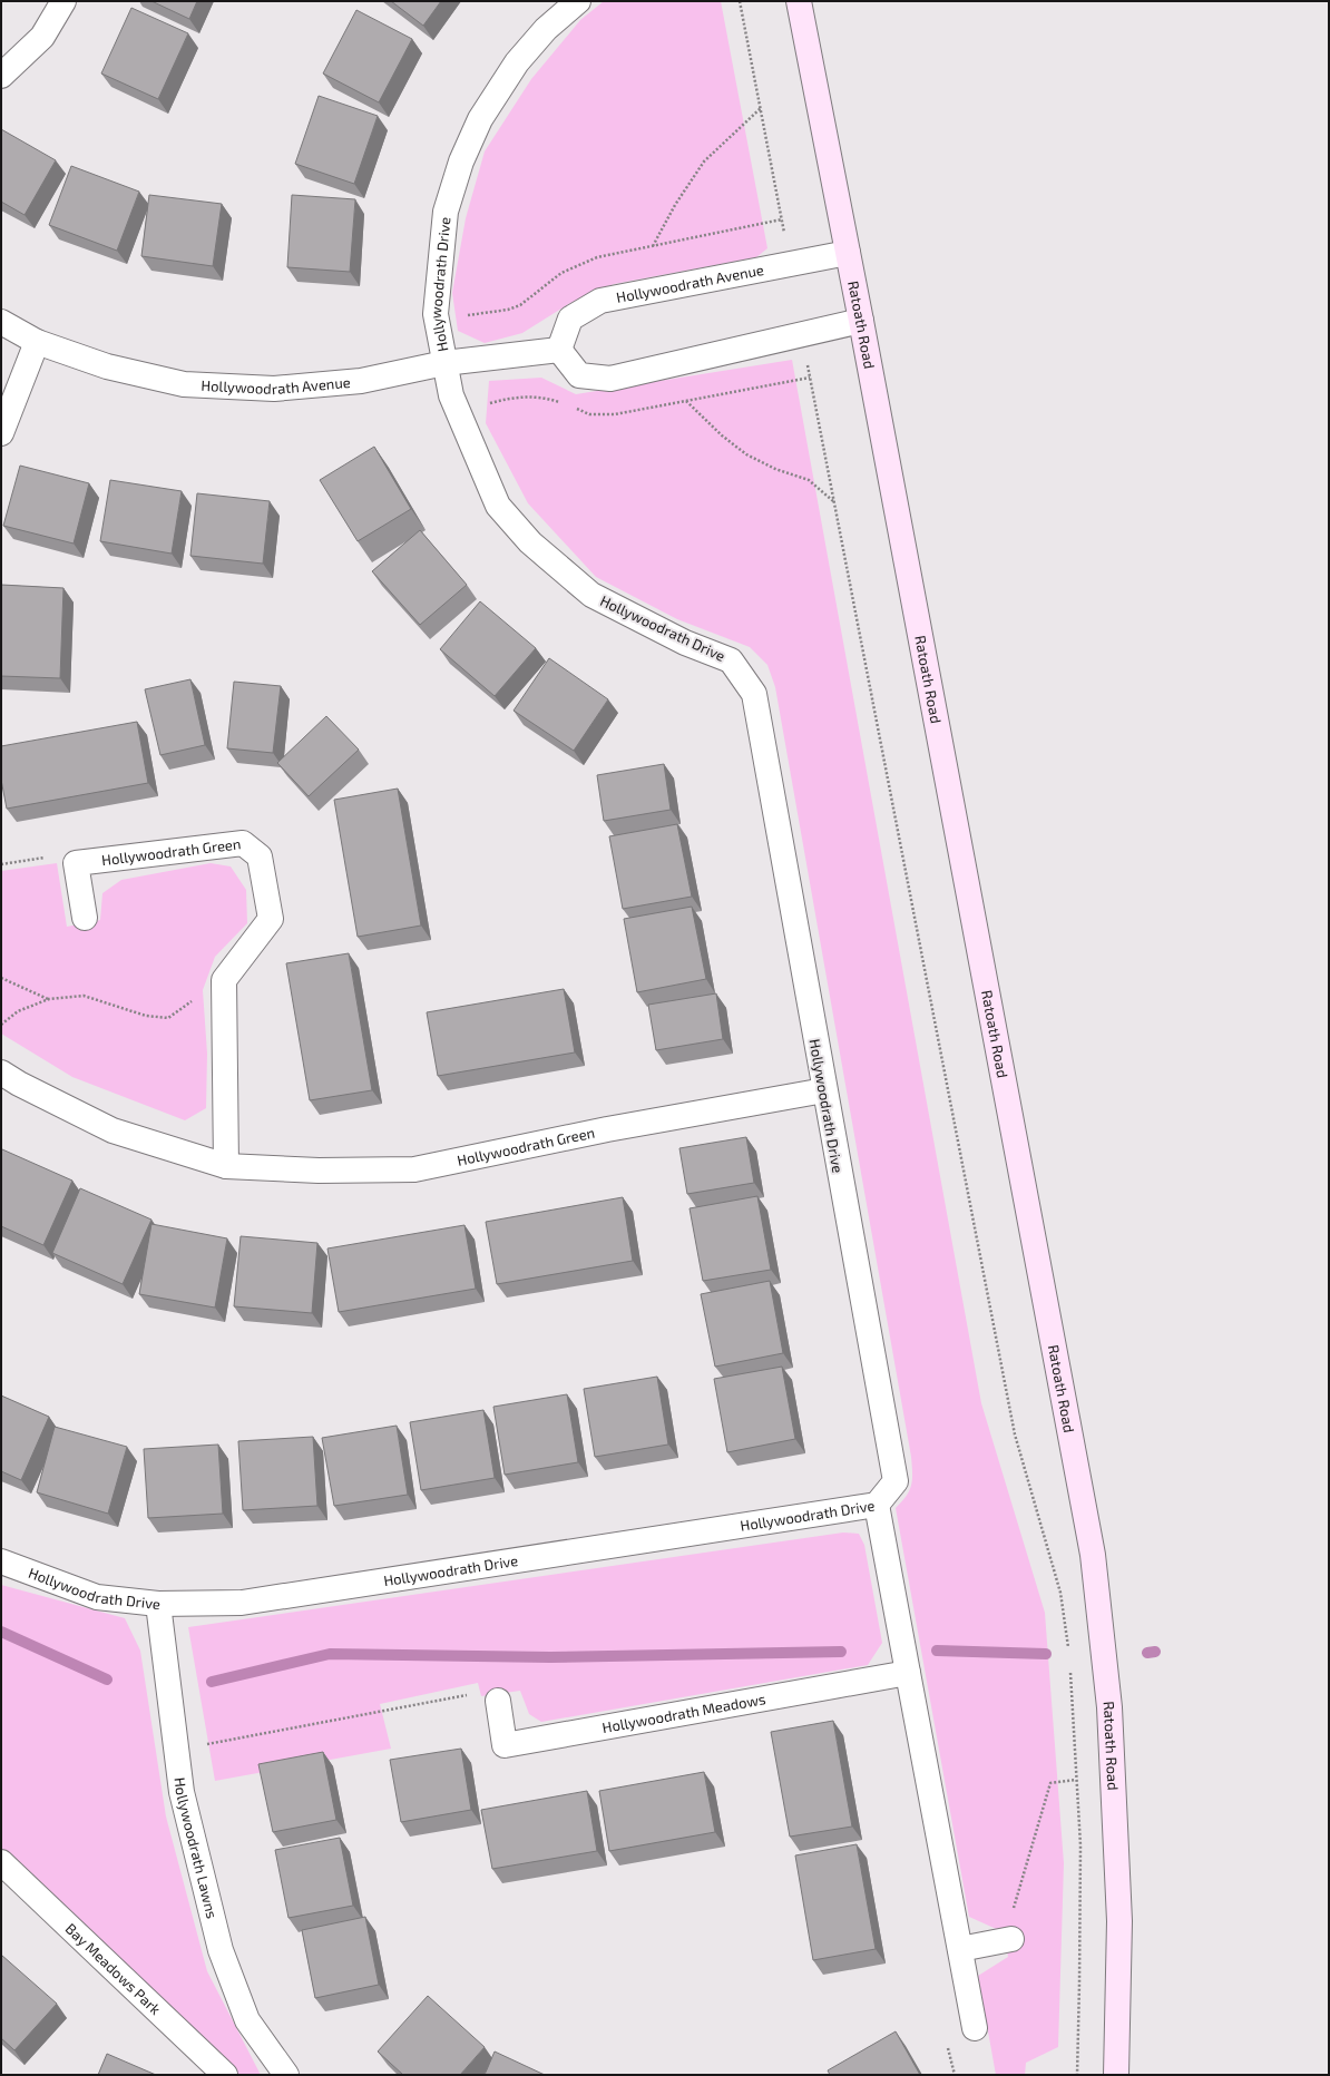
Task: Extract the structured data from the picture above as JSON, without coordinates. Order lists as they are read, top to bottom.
{
  "streets": {
    "street": [
      "Hollywoodrath Avenue",
      "Hollywoodrath Drive",
      "Ratoath Road",
      "Hollywoodrath Green",
      "Hollywoodrath Meadows",
      "Hollywoodrath Lawns",
      "Bay Meadows Park"
    ]
  },
  "crossings": [
    ["Hollywoodrath Avenue", "Hollywoodrath Drive"],
    ["Hollywoodrath Avenue", "Ratoath Road"],
    ["Hollywoodrath Drive", "Hollywoodrath Green"],
    ["Hollywoodrath Drive", "Hollywoodrath Lawns"]
  ]
}
